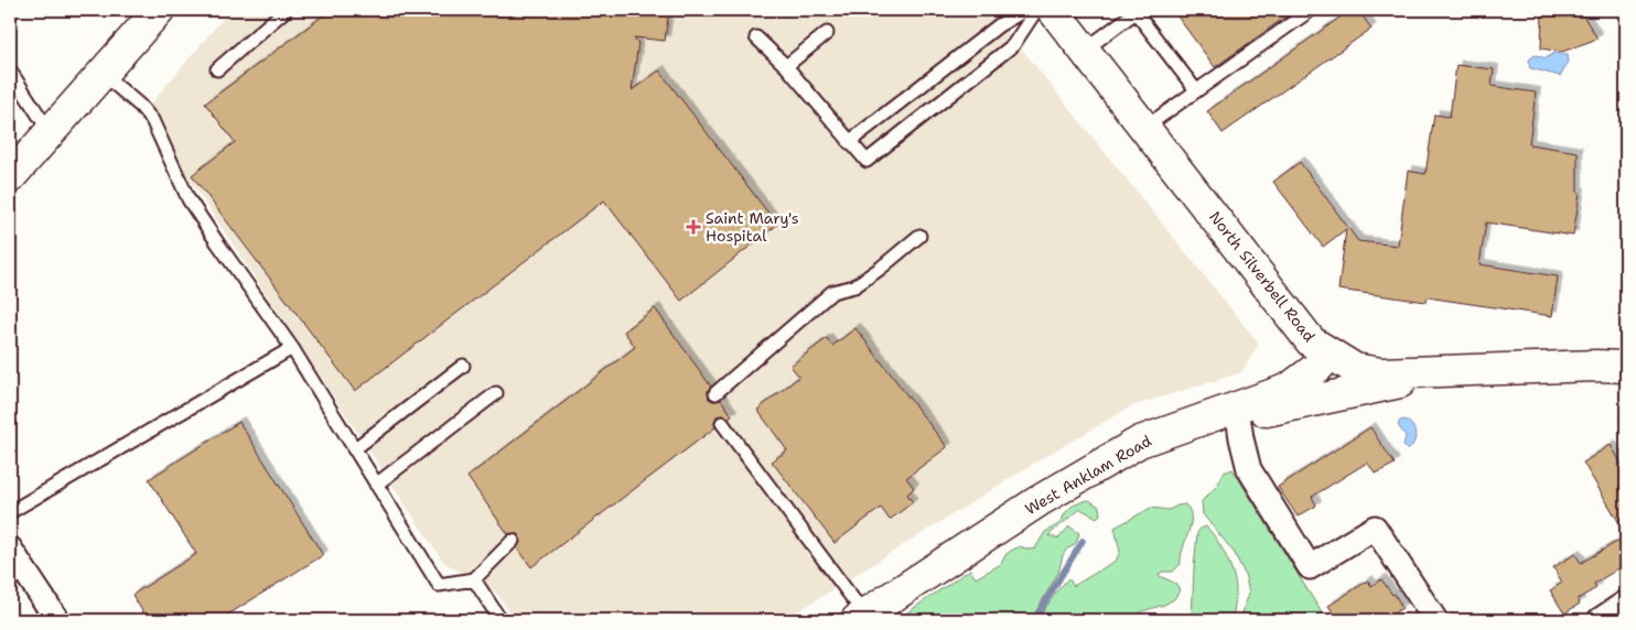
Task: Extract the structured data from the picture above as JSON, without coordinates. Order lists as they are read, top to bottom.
{
  "streets": {
    "main road": ["North Silverbell Road", "West Anklam Road"]
  },
  "crossings": [
    ["North Silverbell Road", "West Anklam Road"]
  ],
  "places": {
    "health": ["Saint Mary's Hospital"]
  }
}
